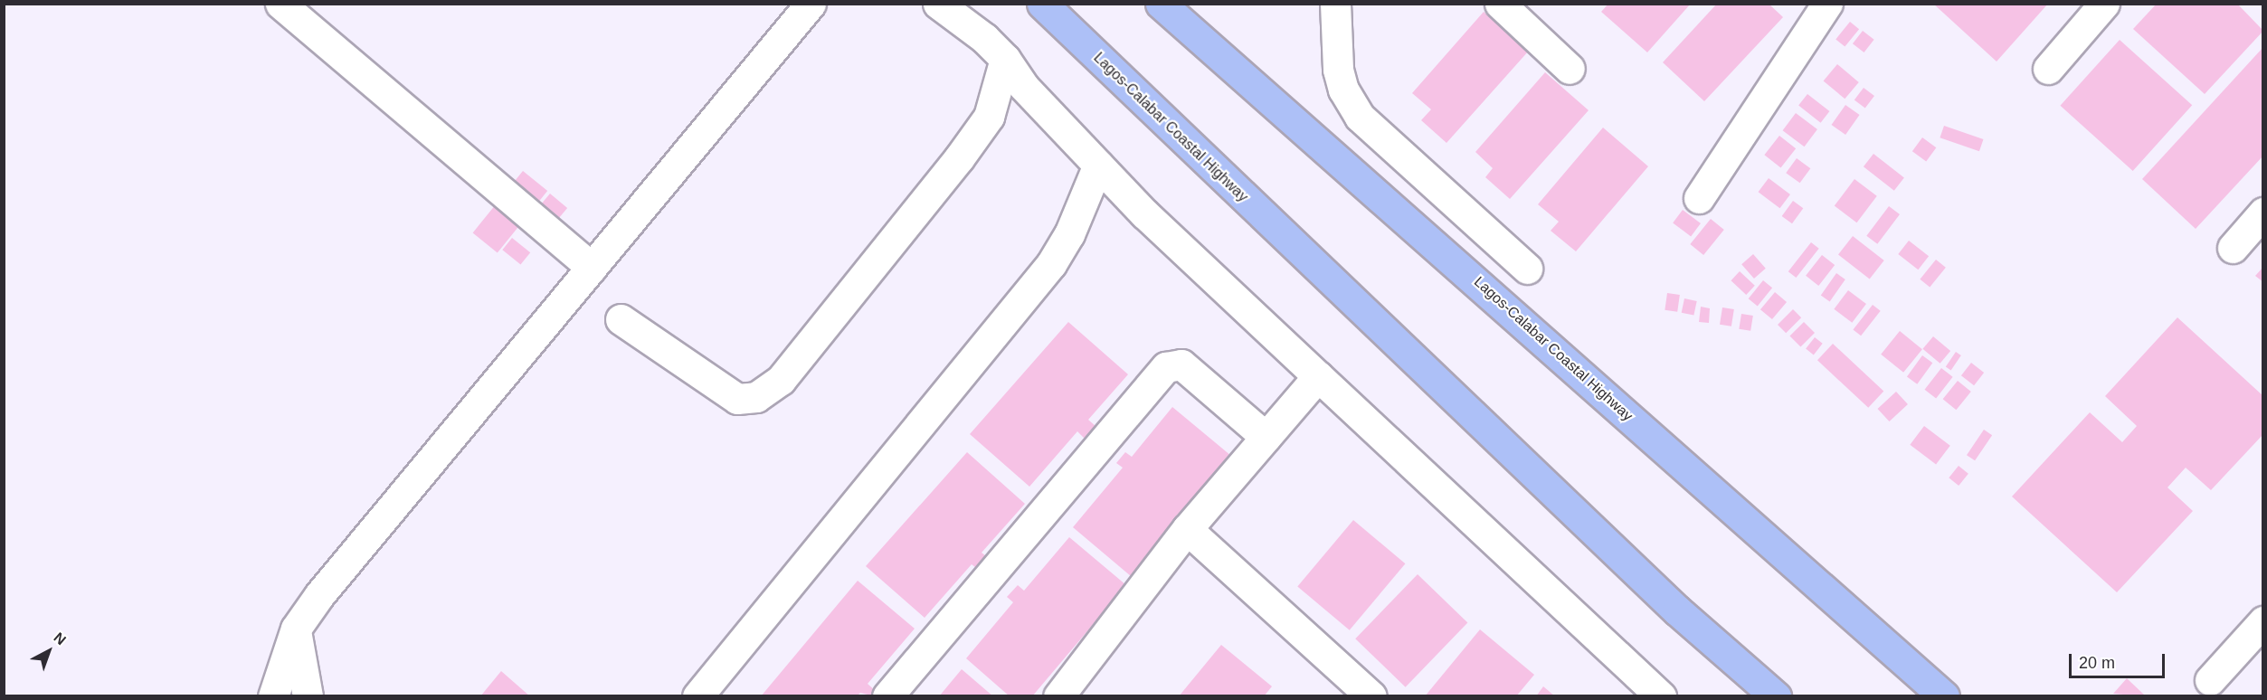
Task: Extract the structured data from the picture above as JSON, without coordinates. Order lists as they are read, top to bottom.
{
  "streets": {
    "highway": ["Lagos-Calabar Coastal Highway"]
  },
  "scale_bar": "20 m",
  "north": "top right"
}
